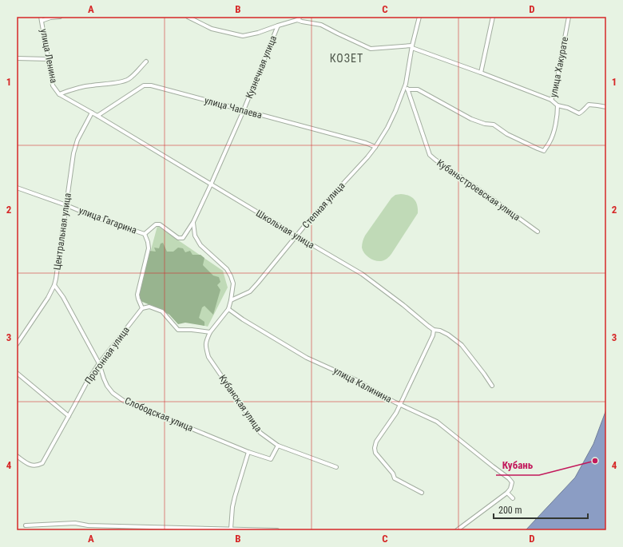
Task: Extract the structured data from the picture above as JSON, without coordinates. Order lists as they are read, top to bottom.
{
  "streets": {
    "street": [
      "улица Ленина",
      "Кузнечная улица",
      "улица Хакурате",
      "улица Чапаева",
      "Кубаньстроевская улица",
      "Степная улица",
      "улица Гагарина",
      "Школьная улица",
      "Центральная улица",
      "Прогонная улица",
      "улица Калинина",
      "Кубанская улица",
      "Слободская улица"
    ]
  },
  "crossings": [
    ["улица Ленина", "Школьная улица"],
    ["Кузнечная улица", "улица Чапаева"],
    ["Кузнечная улица", "улица Гагарина"],
    ["Кузнечная улица", "Школьная улица"],
    ["улица Хакурате", "Кубаньстроевская улица"],
    ["улица Чапаева", "Степная улица"],
    ["улица Чапаева", "Школьная улица"],
    ["Кубаньстроевская улица", "Степная улица"],
    ["Степная улица", "Школьная улица"],
    ["улица Гагарина", "Центральная улица"],
    ["Школьная улица", "Центральная улица"],
    ["Центральная улица", "Слободская улица"],
    ["Прогонная улица", "Слободская улица"],
    ["Кубанская улица", "Слободская улица"]
  ],
  "districts": ["КОЗЕТ"],
  "places": ["Кубань"],
  "scale_bar": "200 m",
  "grid": {
    "columns": [
      "A",
      "B",
      "C",
      "D"
    ],
    "rows": [
      "1",
      "2",
      "3",
      "4"
    ]
  }
}
